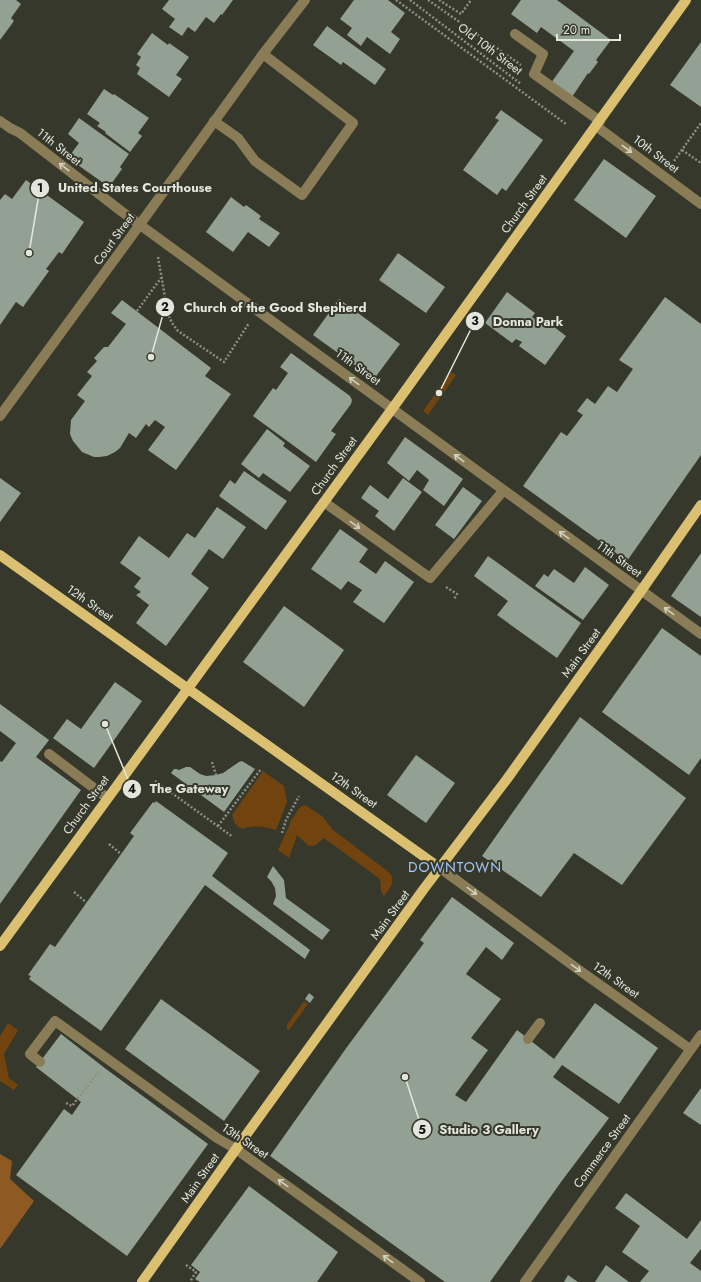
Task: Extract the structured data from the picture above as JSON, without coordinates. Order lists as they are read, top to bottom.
{
  "streets": {
    "main road": ["Church Street", "12th Street", "Main Street"],
    "street": [
      "11th Street",
      "10th Street",
      "Court Street",
      "13th Street",
      "Commerce Street"
    ],
    "path": ["Old 10th Street"]
  },
  "crossings": [
    ["11th Street", "Church Street"],
    ["11th Street", "Court Street"],
    ["11th Street", "Main Street"],
    ["10th Street", "Church Street"],
    ["Church Street", "12th Street"],
    ["12th Street", "Main Street"],
    ["12th Street", "Commerce Street"],
    ["Main Street", "13th Street"]
  ],
  "one_way": [
    "11th Street",
    "10th Street",
    "12th Street",
    "13th Street"
  ],
  "districts": ["DOWNTOWN"],
  "places": [
    "United States Courthouse",
    "Church of the Good Shepherd",
    "Donna Park",
    "The Gateway",
    "Studio 3 Gallery"
  ],
  "scale_bar": "20 m"
}
